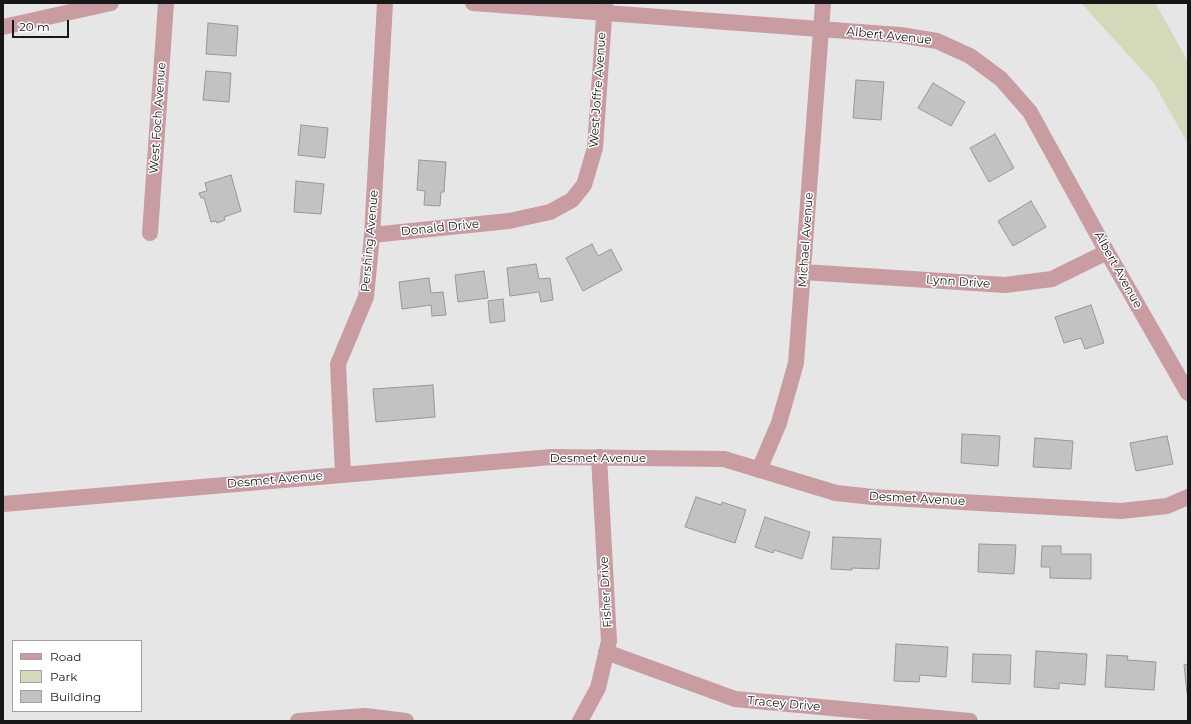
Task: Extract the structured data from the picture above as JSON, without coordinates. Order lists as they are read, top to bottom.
{
  "streets": {
    "street": [
      "Albert Avenue",
      "West Joffre Avenue",
      "West Foch Avenue",
      "Donald Drive",
      "Michael Avenue",
      "Pershing Avenue",
      "Lynn Drive",
      "Desmet Avenue",
      "Fisher Drive",
      "Tracey Drive"
    ]
  },
  "crossings": [
    ["Albert Avenue", "West Joffre Avenue"],
    ["Albert Avenue", "Michael Avenue"],
    ["Albert Avenue", "Lynn Drive"],
    ["West Joffre Avenue", "Donald Drive"],
    ["Donald Drive", "Pershing Avenue"],
    ["Michael Avenue", "Lynn Drive"],
    ["Michael Avenue", "Desmet Avenue"],
    ["Pershing Avenue", "Desmet Avenue"],
    ["Desmet Avenue", "Fisher Drive"],
    ["Fisher Drive", "Tracey Drive"]
  ],
  "legend": ["Road", "Park", "Building"],
  "scale_bar": "20 m"
}
